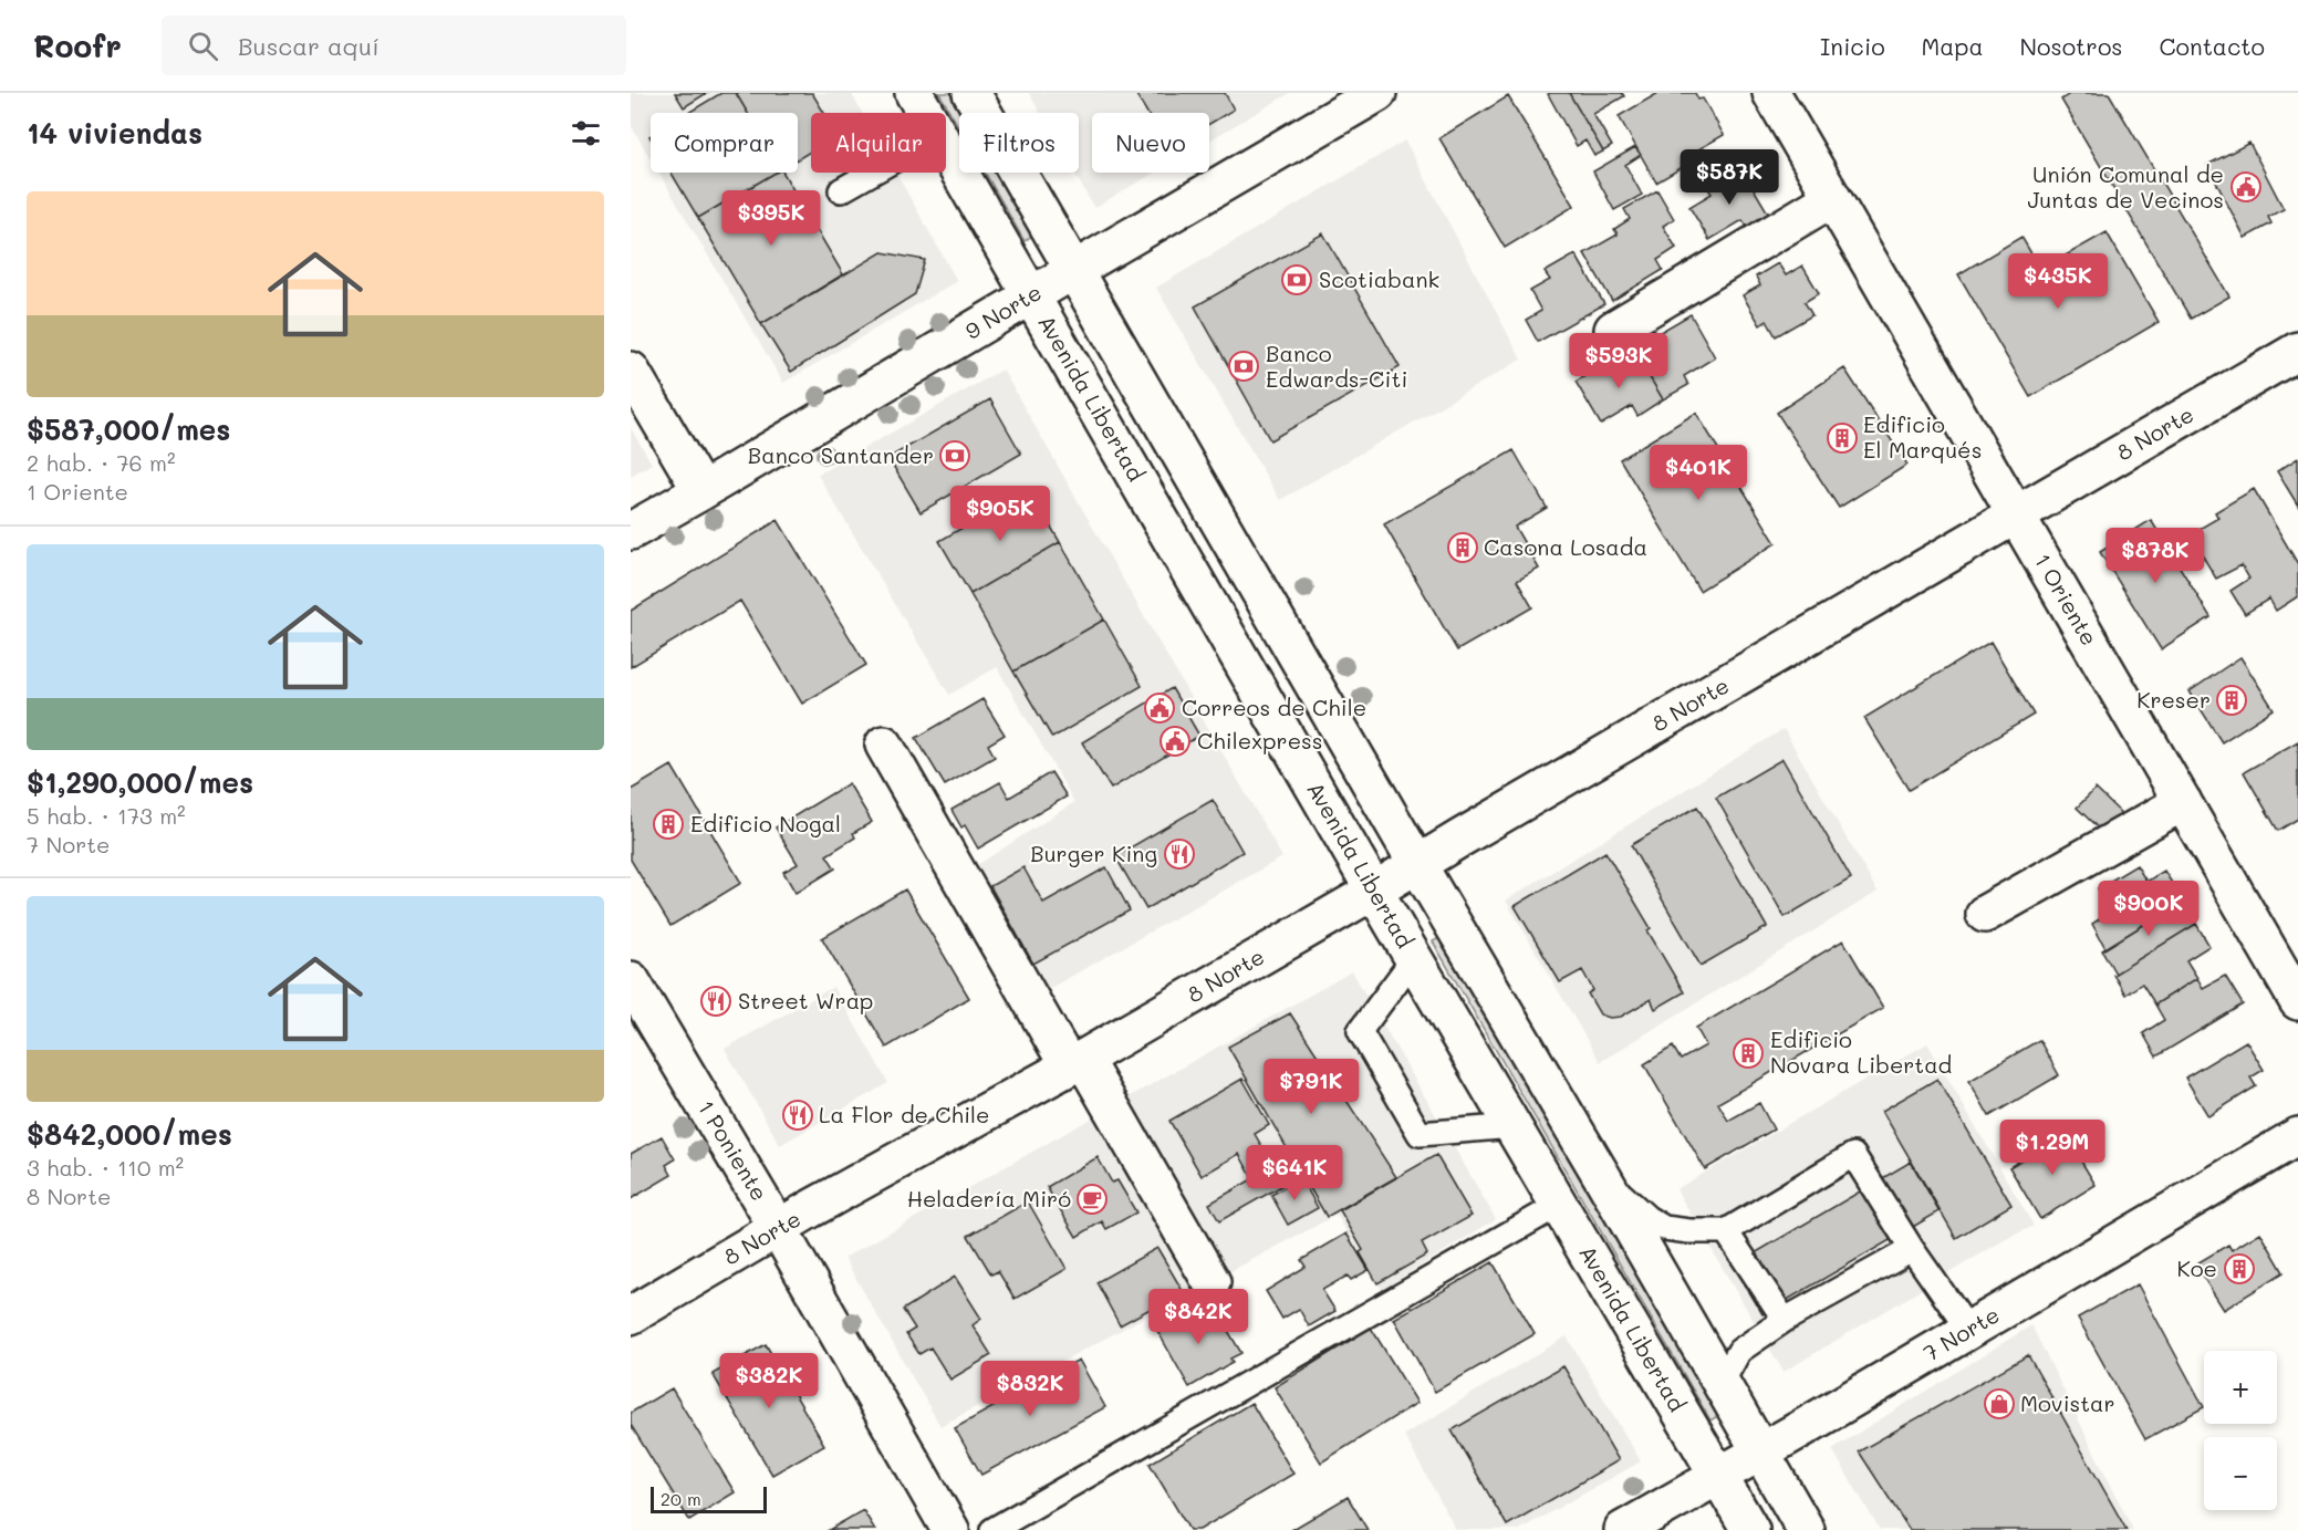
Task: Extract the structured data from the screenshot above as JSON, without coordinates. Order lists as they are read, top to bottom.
{
  "streets": {
    "street": [
      "9 Norte",
      "Avenida Libertad",
      "8 Norte",
      "1 Oriente",
      "1 Poniente",
      "7 Norte"
    ]
  },
  "crossings": [
    ["9 Norte", "Avenida Libertad"],
    ["Avenida Libertad", "8 Norte"],
    ["Avenida Libertad", "7 Norte"],
    ["8 Norte", "1 Oriente"],
    ["8 Norte", "1 Poniente"]
  ],
  "places": {
    "public building": ["Unión Comunal de Juntas de Vecinos", "Correos de Chile", "Chilexpress"],
    "bank": ["Scotiabank", "Banco Edwards-Citi", "Banco Santander"],
    "building": [
      "Edificio El Marqués",
      "Casona Losada",
      "Kreser",
      "Edificio Nogal",
      "Edificio Novara Libertad",
      "Koe"
    ],
    "restaurant": ["Burger King", "Street Wrap", "La Flor de Chile"],
    "cafe": ["Heladería Miró"],
    "shop": ["Movistar"]
  },
  "scale_bar": "20 m",
  "page": {
    "header": "Roofr",
    "search": "Buscar aquí",
    "nav": [
      "Inicio",
      "Mapa",
      "Nosotros",
      "Contacto"
    ],
    "heading": "14 viviendas",
    "chip": [
      "Comprar",
      "Alquilar",
      "Filtros",
      "Nuevo"
    ],
    "price": [
      "$587K",
      "$395K",
      "$435K",
      "$593K",
      "$401K",
      "$905K",
      "$878K",
      "$900K",
      "$791K",
      "$1.29M",
      "$641K",
      "$842K",
      "$382K",
      "$832K"
    ],
    "list": [
      {
        "name": "$587,000/mes",
        "note": "2 hab. · 76 m² · 1 Oriente"
      },
      {
        "name": "$1,290,000/mes",
        "note": "5 hab. · 173 m² · 7 Norte"
      },
      {
        "name": "$842,000/mes",
        "note": "3 hab. · 110 m² · 8 Norte"
      }
    ],
    "map_buttons": ["+", "−"],
    "scale": "20 m"
  }
}
